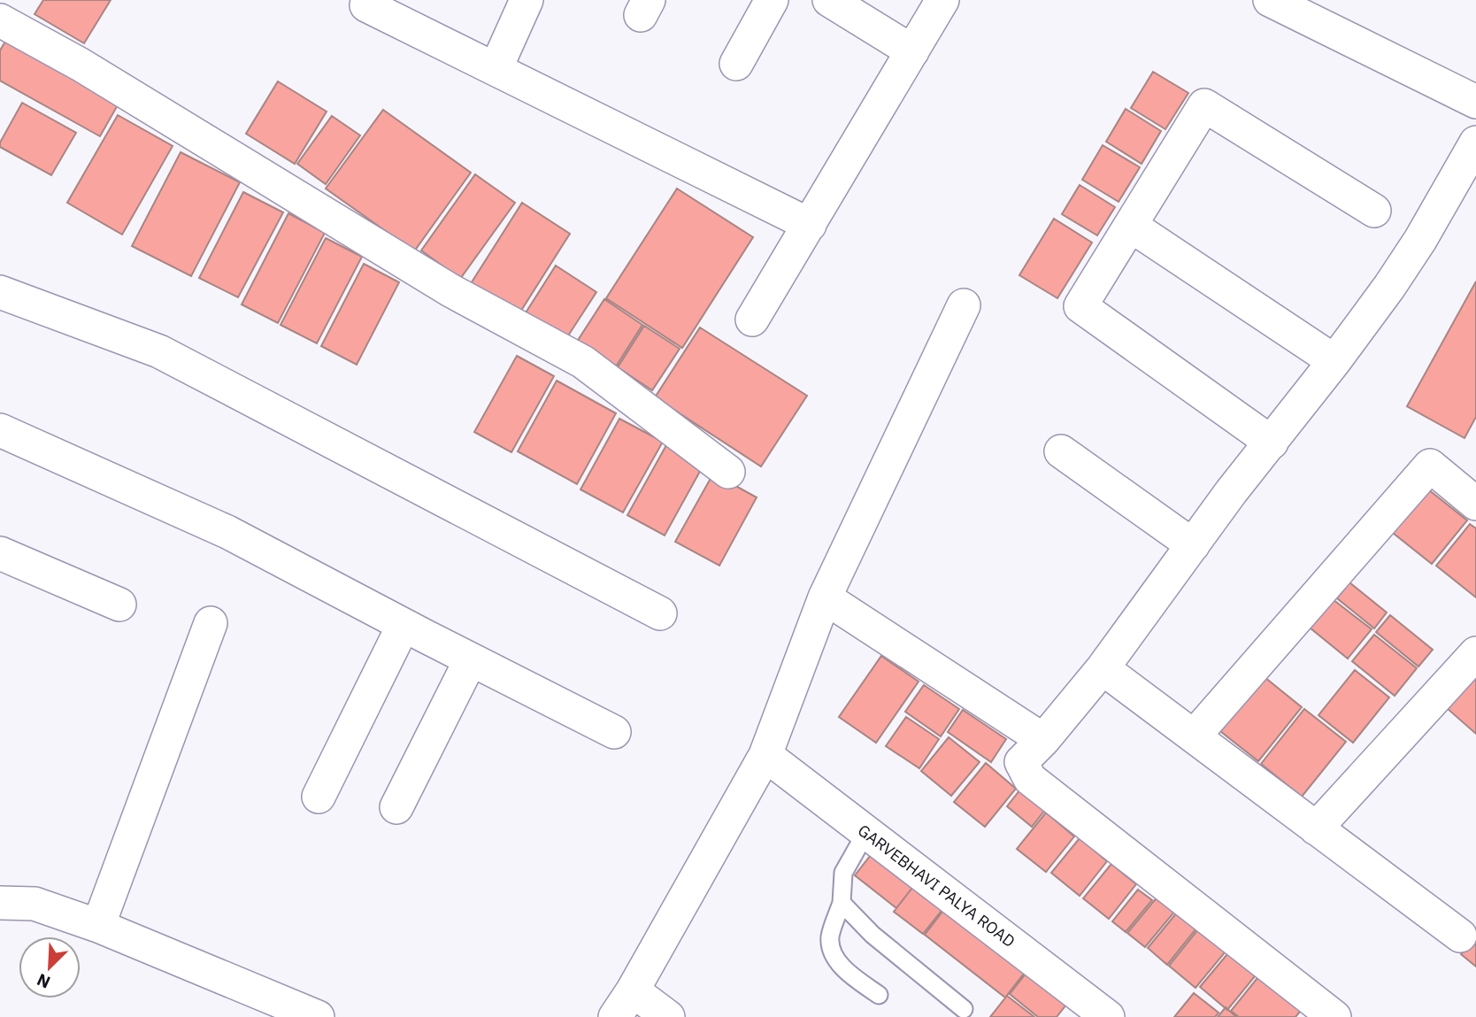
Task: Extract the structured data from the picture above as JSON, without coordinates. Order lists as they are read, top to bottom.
{
  "streets": {
    "street": ["GARVEBHAVI PALYA ROAD"]
  },
  "north": "bottom left"
}
